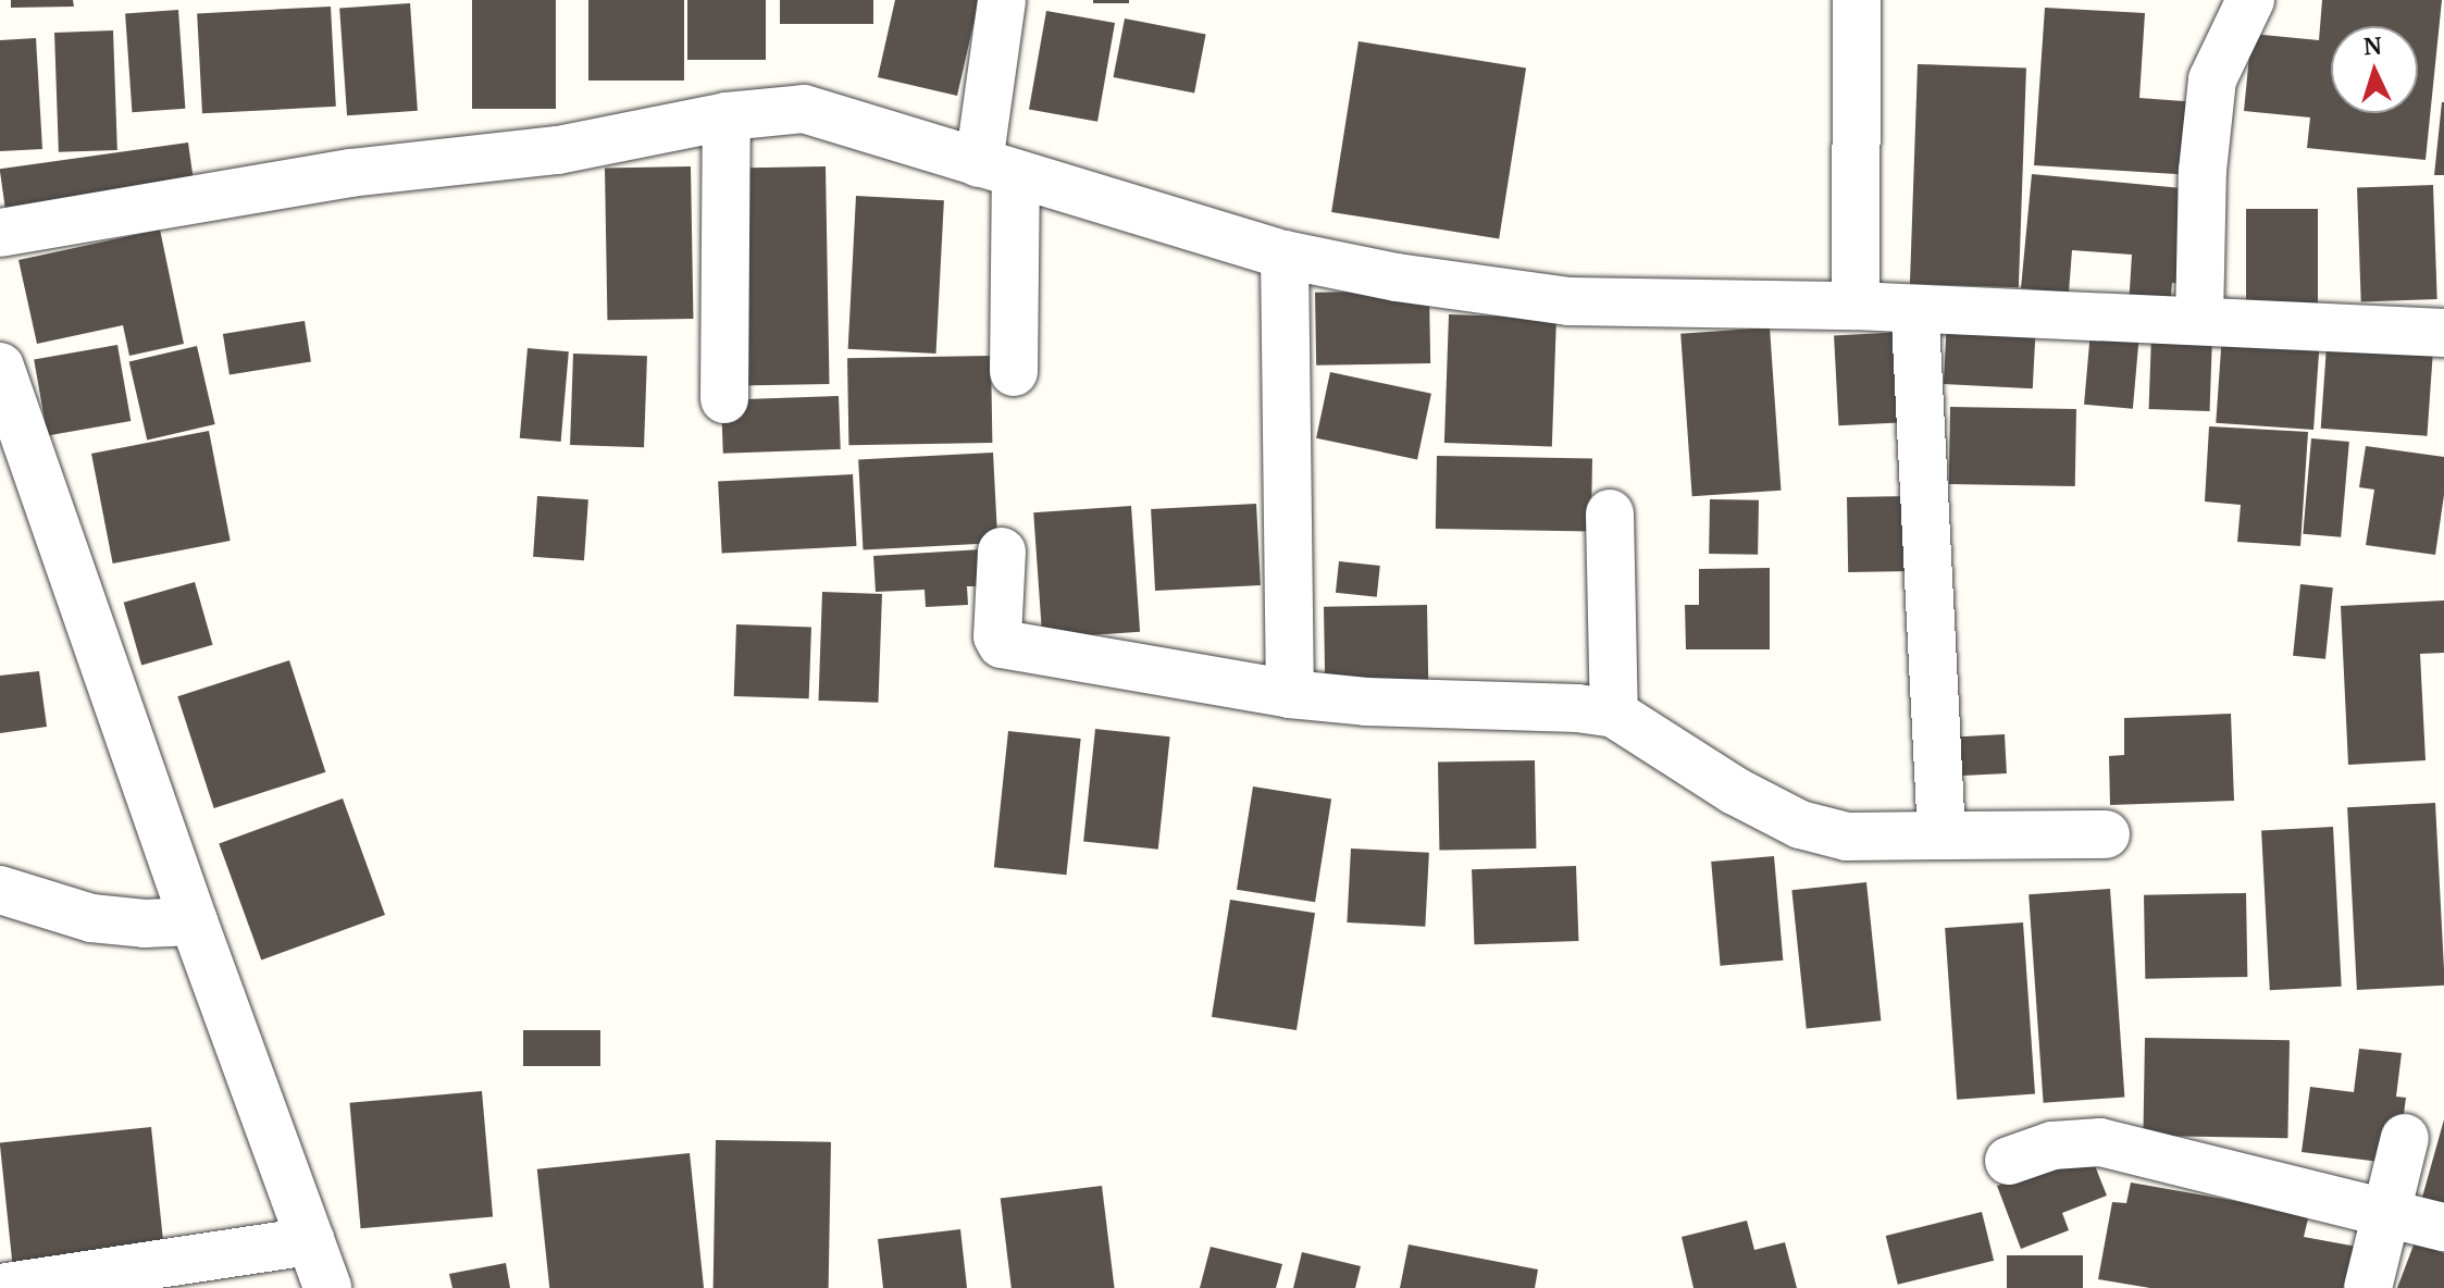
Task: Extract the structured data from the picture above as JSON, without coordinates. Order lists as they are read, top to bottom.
{
  "north": "top"
}
